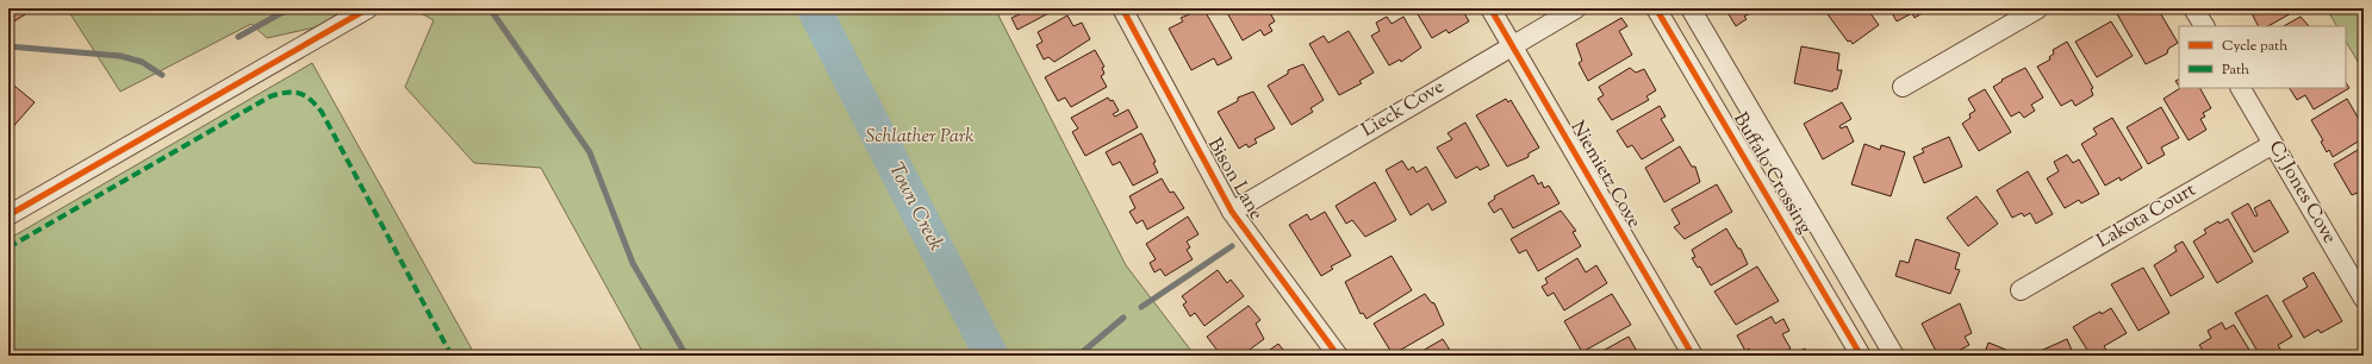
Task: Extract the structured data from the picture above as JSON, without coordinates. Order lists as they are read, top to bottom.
{
  "streets": {
    "street": [
      "Lieck Cove",
      "Buffalo Crossing",
      "Niemietz Cove",
      "Bison Lane",
      "Cj Jones Cove",
      "Lakota Court"
    ]
  },
  "crossings": [
    ["Lieck Cove", "Niemietz Cove"],
    ["Lieck Cove", "Bison Lane"],
    ["Cj Jones Cove", "Lakota Court"]
  ],
  "water": ["Town Creek"],
  "parks": ["Schlather Park"],
  "legend": ["Cycle path", "Path"]
}
